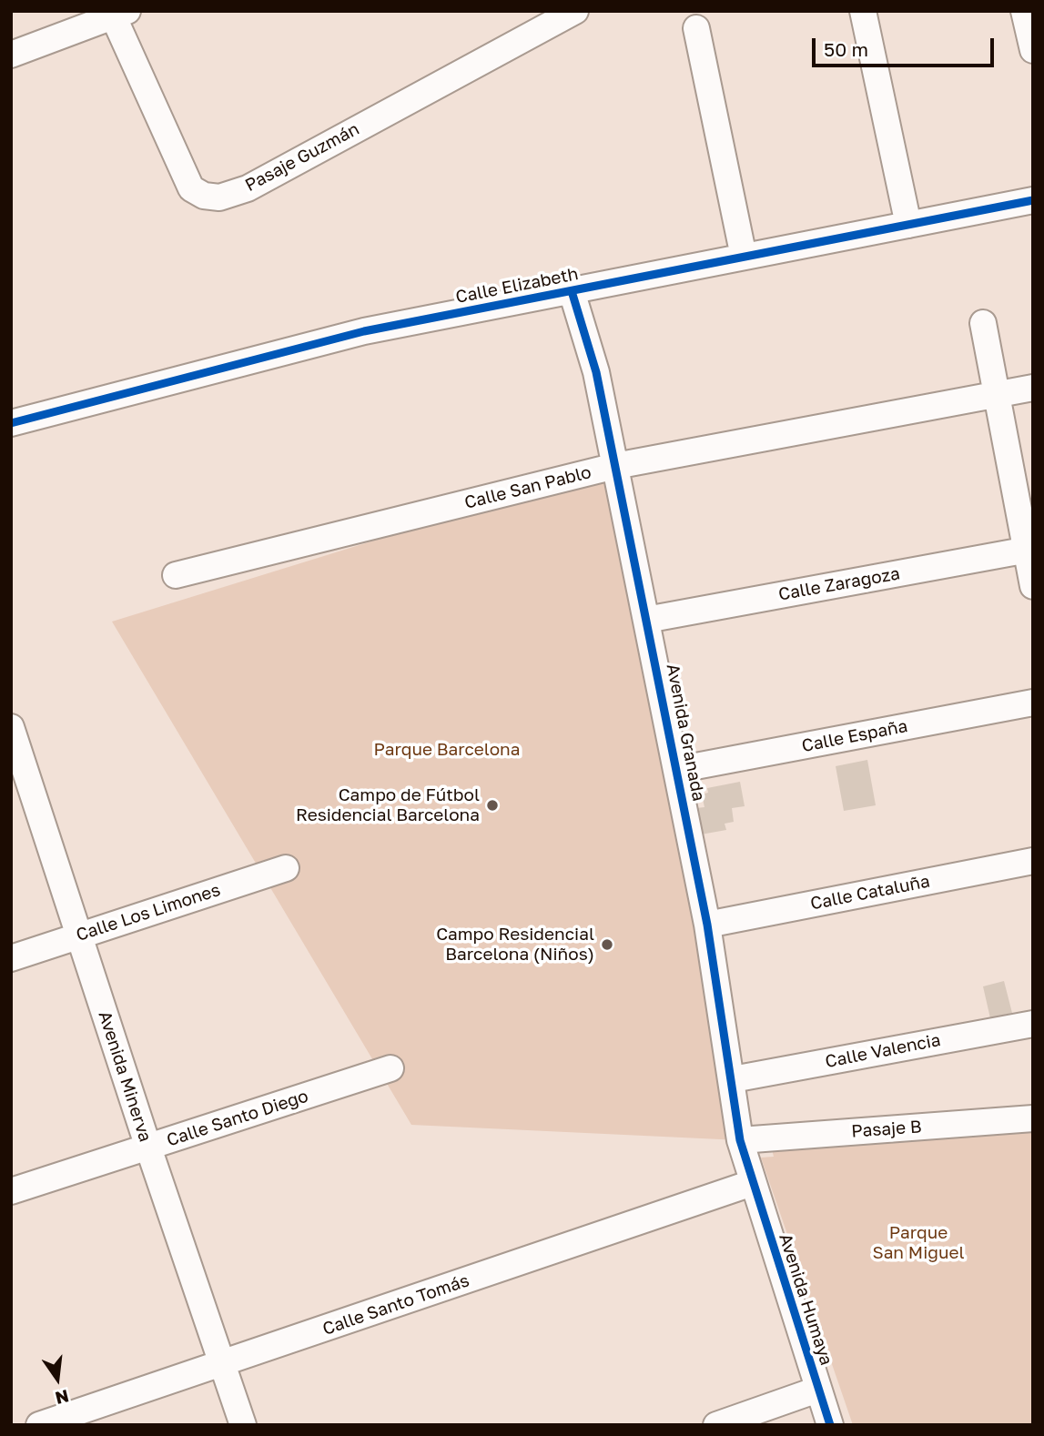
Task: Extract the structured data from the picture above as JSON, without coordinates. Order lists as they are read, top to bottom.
{
  "streets": {
    "street": [
      "Pasaje Guzmán",
      "Calle Elizabeth",
      "Calle San Pablo",
      "Calle Zaragoza",
      "Avenida Granada",
      "Calle España",
      "Calle Cataluña",
      "Calle Los Limones",
      "Calle Valencia",
      "Avenida Minerva",
      "Calle Santo Diego",
      "Pasaje B",
      "Avenida Humaya",
      "Calle Santo Tomás"
    ]
  },
  "crossings": [
    ["Calle Elizabeth", "Avenida Granada"],
    ["Calle San Pablo", "Avenida Granada"],
    ["Calle Zaragoza", "Avenida Granada"],
    ["Avenida Granada", "Calle España"],
    ["Avenida Granada", "Calle Cataluña"],
    ["Avenida Granada", "Calle Valencia"],
    ["Avenida Granada", "Pasaje B"],
    ["Avenida Granada", "Avenida Humaya"],
    ["Avenida Granada", "Calle Santo Tomás"],
    ["Calle Los Limones", "Avenida Minerva"],
    ["Avenida Minerva", "Calle Santo Diego"],
    ["Avenida Minerva", "Calle Santo Tomás"],
    ["Avenida Humaya", "Calle Santo Tomás"]
  ],
  "parks": ["Parque Barcelona", "Parque San Miguel"],
  "places": ["Campo de Fútbol Residencial Barcelona", "Campo Residencial Barcelona (Niños)"],
  "scale_bar": "50 m",
  "north": "bottom"
}
